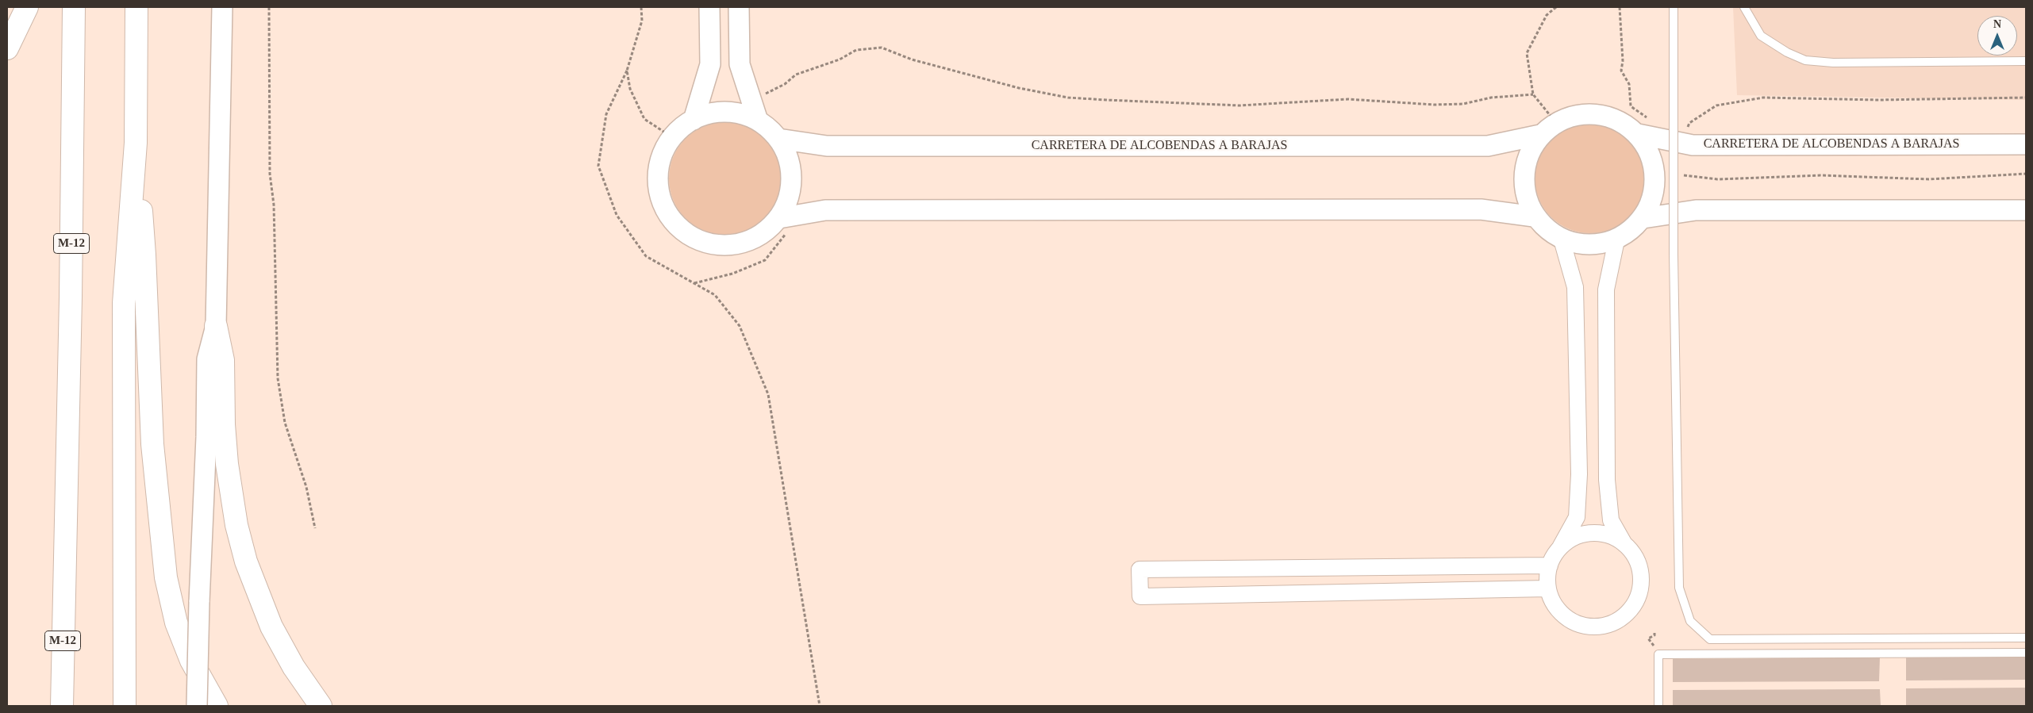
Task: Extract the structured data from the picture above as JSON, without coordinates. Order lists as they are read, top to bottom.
{
  "streets": {
    "highway": ["M-12"],
    "street": ["CARRETERA DE ALCOBENDAS A BARAJAS"]
  },
  "north": "top"
}
